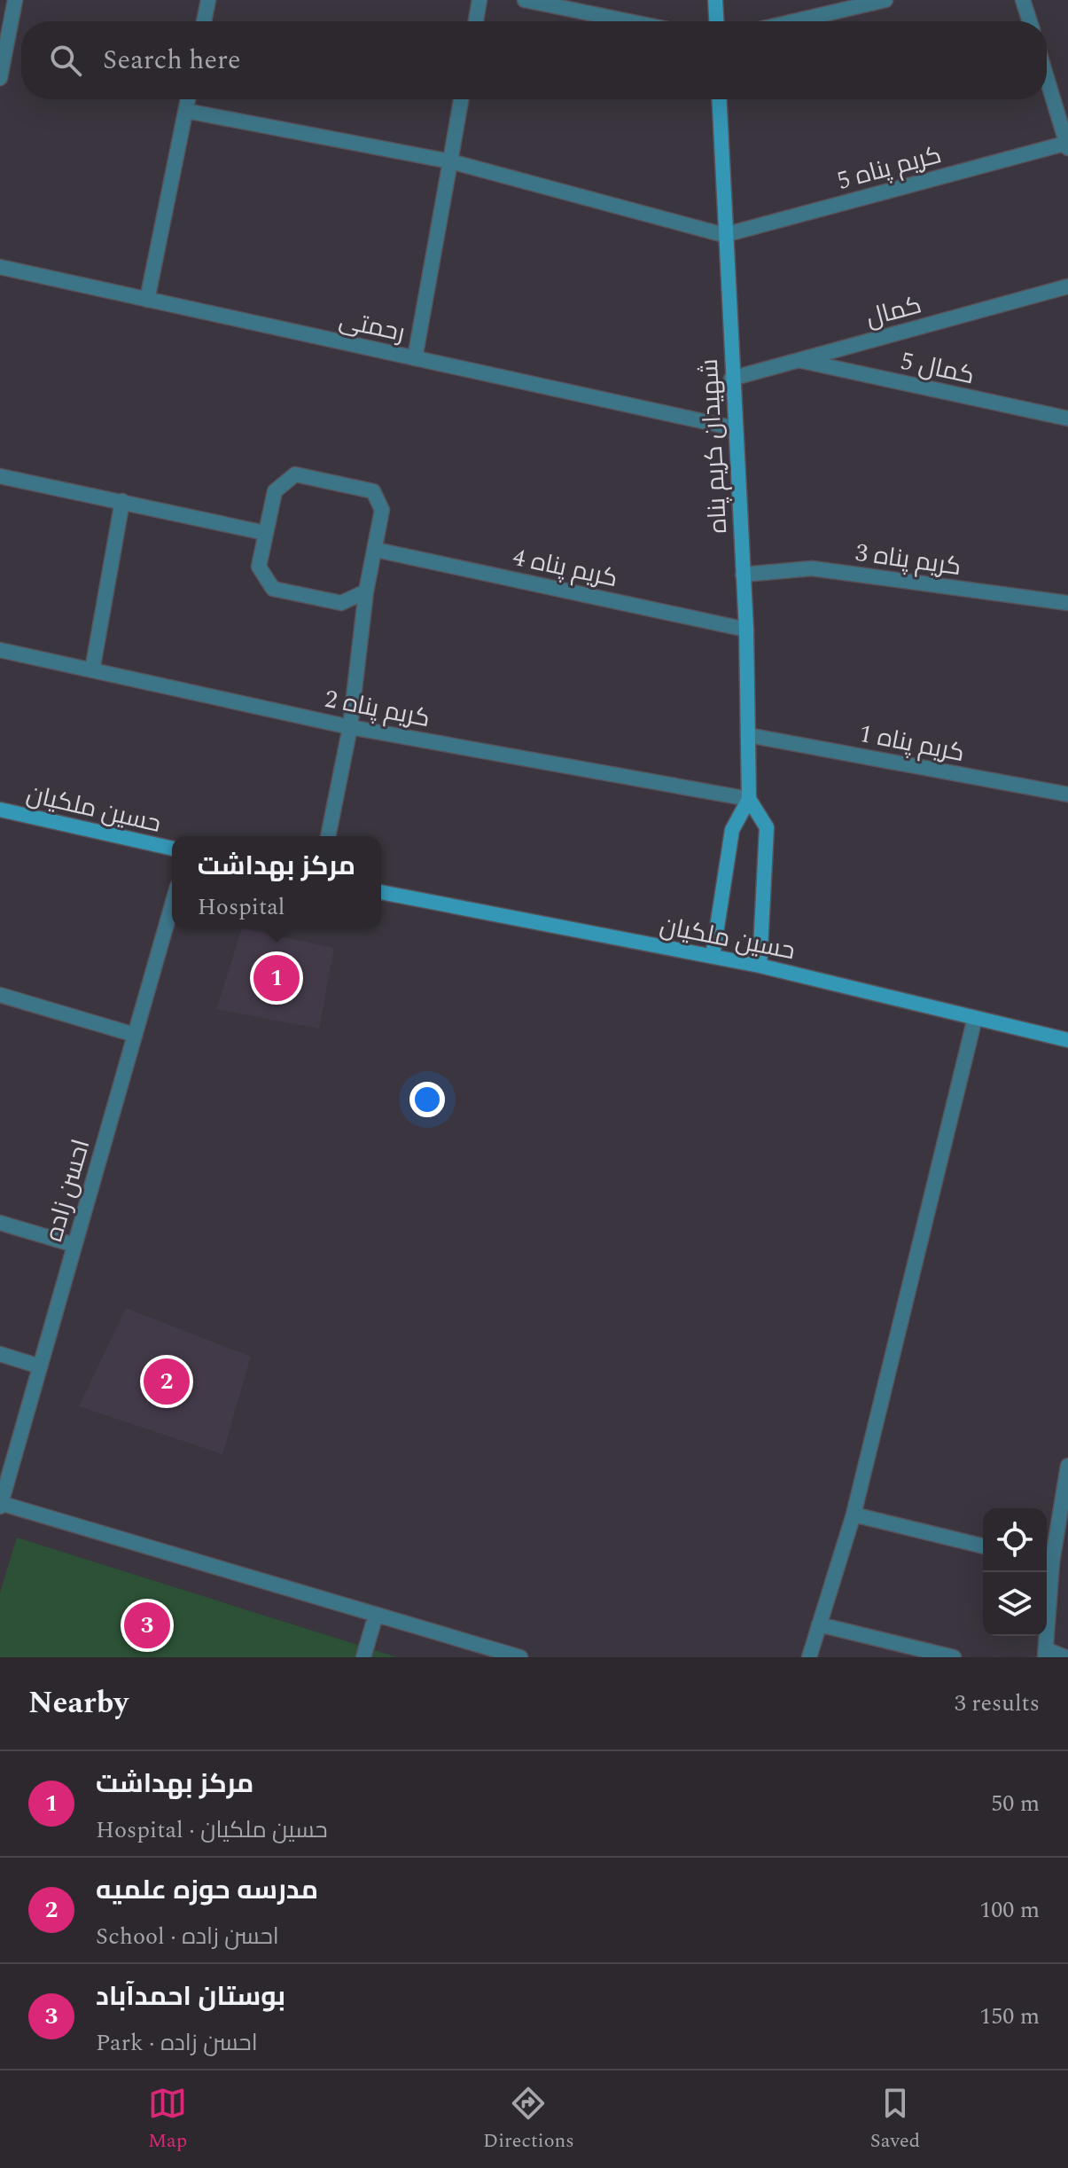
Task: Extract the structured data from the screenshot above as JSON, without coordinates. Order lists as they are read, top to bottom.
{
  "streets": {
    "main road": ["شهیدان کریم پناه", "حسین ملکیان"],
    "street": [
      "کریم پناه 5",
      "کمال",
      "رحمتی",
      "کمال 5",
      "کریم پناه 3",
      "کریم پناه 4",
      "کریم پناه 2",
      "کریم پناه 1",
      "احسن زاده"
    ]
  },
  "crossings": [
    ["کریم پناه 5", "شهیدان کریم پناه"],
    ["کمال", "کمال 5"],
    ["کمال", "شهیدان کریم پناه"],
    ["رحمتی", "شهیدان کریم پناه"],
    ["شهیدان کریم پناه", "کریم پناه 3"],
    ["شهیدان کریم پناه", "کریم پناه 4"],
    ["شهیدان کریم پناه", "کریم پناه 2"],
    ["شهیدان کریم پناه", "کریم پناه 1"]
  ],
  "page": {
    "search": "Search here",
    "popup": ["مرکز بهداشت", "Hospital"],
    "pins": ["1", "2", "3"],
    "heading": ["Nearby", "3 results"],
    "list": [
      {
        "mark": "1",
        "name": "مرکز بهداشت",
        "note": "Hospital · حسین ملکیان",
        "value": "50 m"
      },
      {
        "mark": "2",
        "name": "مدرسه حوزه علمیه",
        "note": "School · احسن زاده",
        "value": "100 m"
      },
      {
        "mark": "3",
        "name": "بوستان احمدآباد",
        "note": "Park · احسن زاده",
        "value": "150 m"
      }
    ],
    "nav": ["Map", "Directions", "Saved"]
  }
}
